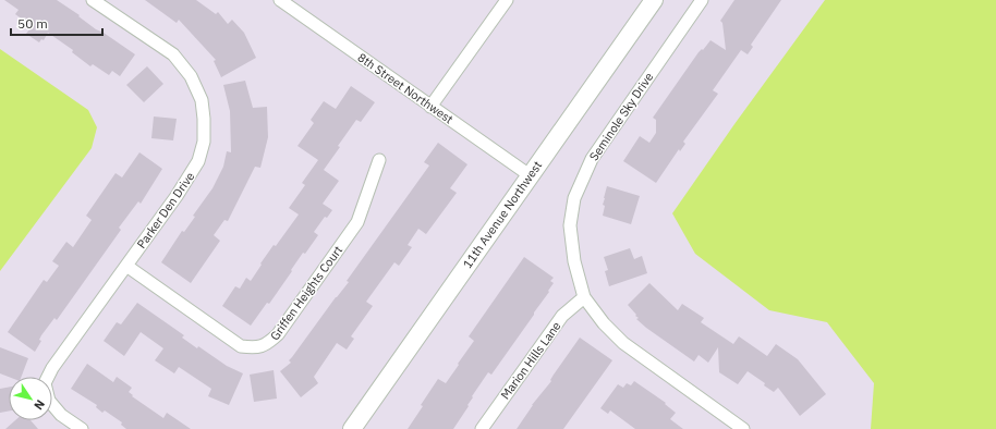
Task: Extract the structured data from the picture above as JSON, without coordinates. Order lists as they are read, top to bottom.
{
  "streets": {
    "street": [
      "8th Street Northwest",
      "Seminole Sky Drive",
      "Parker Den Drive",
      "11th Avenue Northwest",
      "Griffen Heights Court",
      "Marion Hills Lane"
    ]
  },
  "crossings": [
    ["8th Street Northwest", "11th Avenue Northwest"],
    ["Seminole Sky Drive", "Marion Hills Lane"],
    ["Parker Den Drive", "Griffen Heights Court"]
  ],
  "scale_bar": "50 m",
  "north": "bottom right"
}
